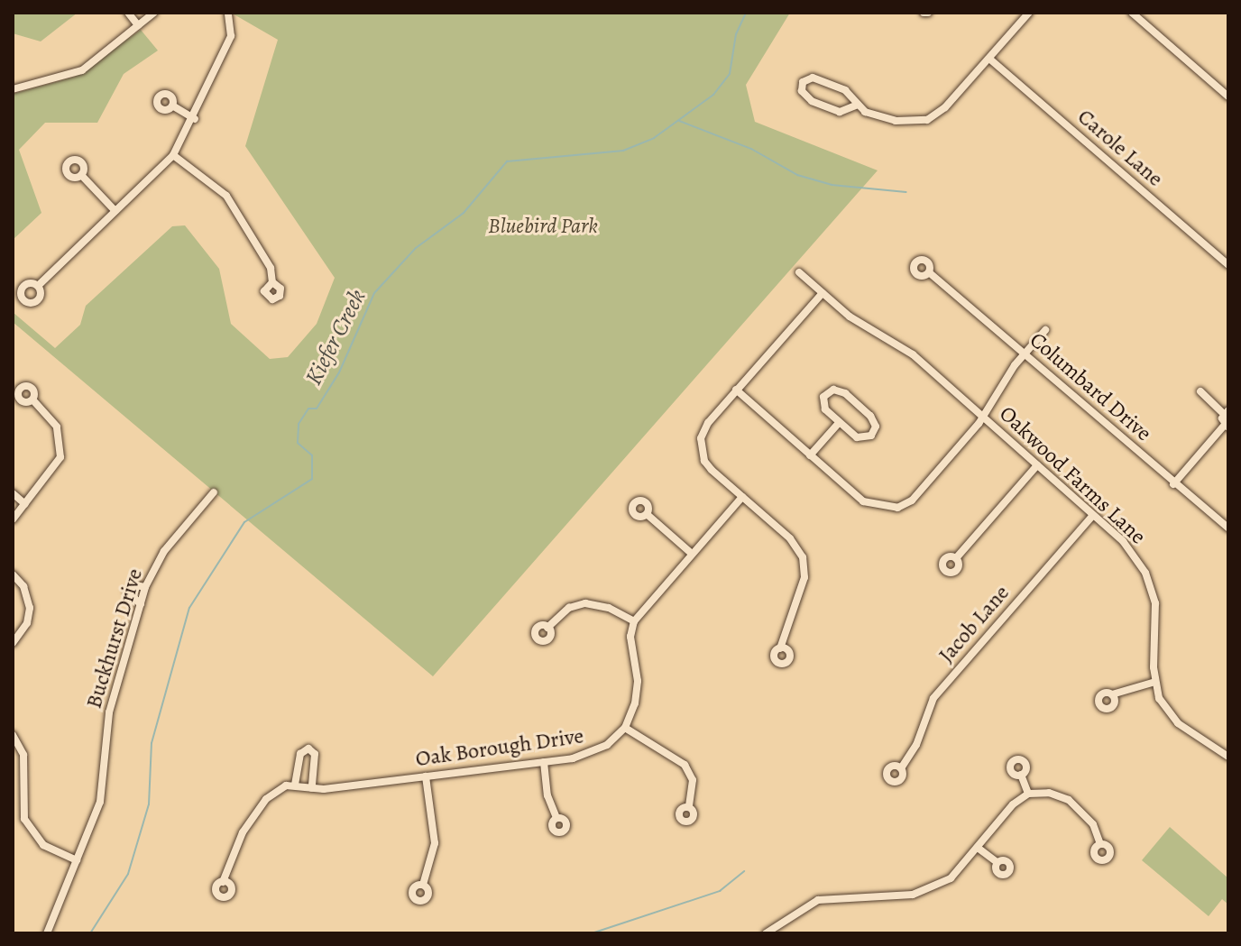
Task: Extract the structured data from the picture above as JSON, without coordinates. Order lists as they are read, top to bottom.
{
  "streets": {
    "street": [
      "Carole Lane",
      "Columbard Drive",
      "Oakwood Farms Lane",
      "Jacob Lane",
      "Buckhurst Drive",
      "Oak Borough Drive"
    ]
  },
  "crossings": [
    ["Oakwood Farms Lane", "Jacob Lane"]
  ],
  "water": ["Kiefer Creek"],
  "parks": ["Bluebird Park"]
}
